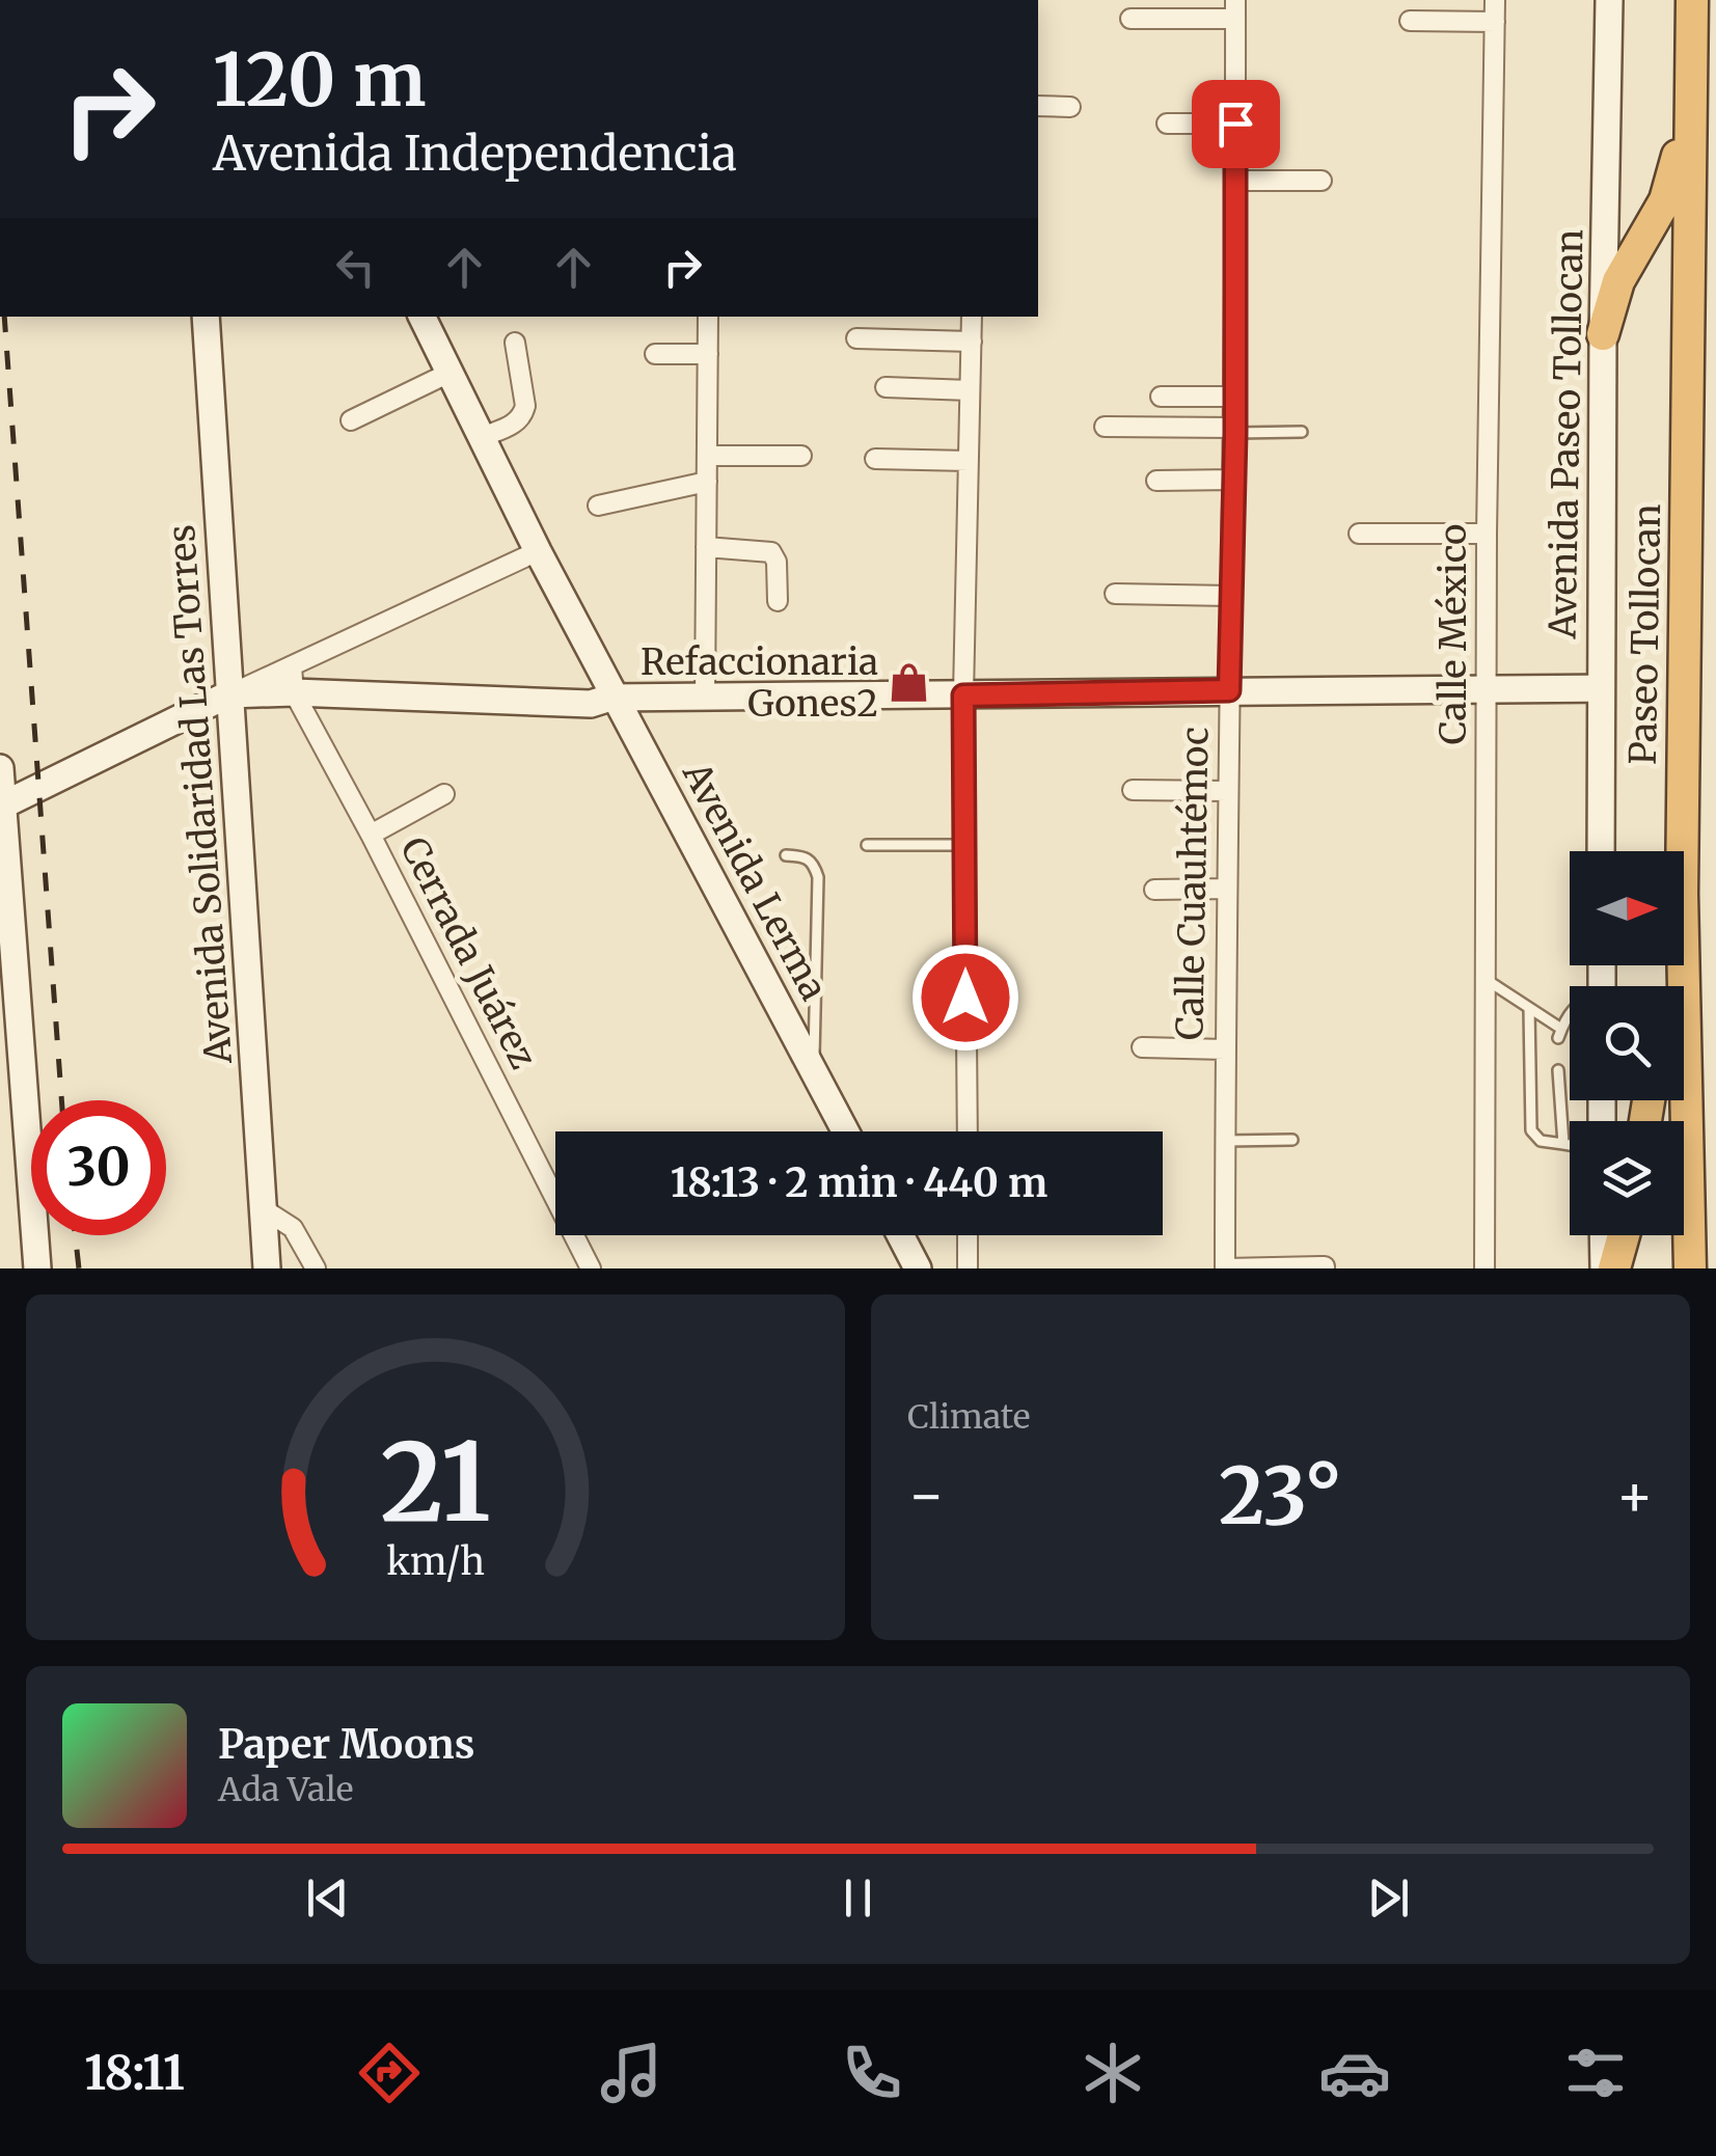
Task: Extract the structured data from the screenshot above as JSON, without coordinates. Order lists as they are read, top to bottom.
{
  "streets": {
    "highway": ["Paseo Tollocan"],
    "main road": ["Avenida Paseo Tollocan", "Avenida Solidaridad Las Torres", "Avenida Lerma"],
    "street": ["Calle México", "Calle Cuauhtémoc", "Cerrada Juárez"]
  },
  "places": {
    "shop": ["Refaccionaria Gones2"]
  },
  "north": "right",
  "page": {
    "turn": ["120 m", "Avenida Independencia"],
    "limit": "30",
    "trip": "18:13 · 2 min · 440 m",
    "tile": "Climate",
    "heat": ["−", "23°", "+"],
    "song": ["Paper Moons", "Ada Vale"],
    "tabs": "18:11",
    "gauge": ["21", "km/h"]
  }
}
